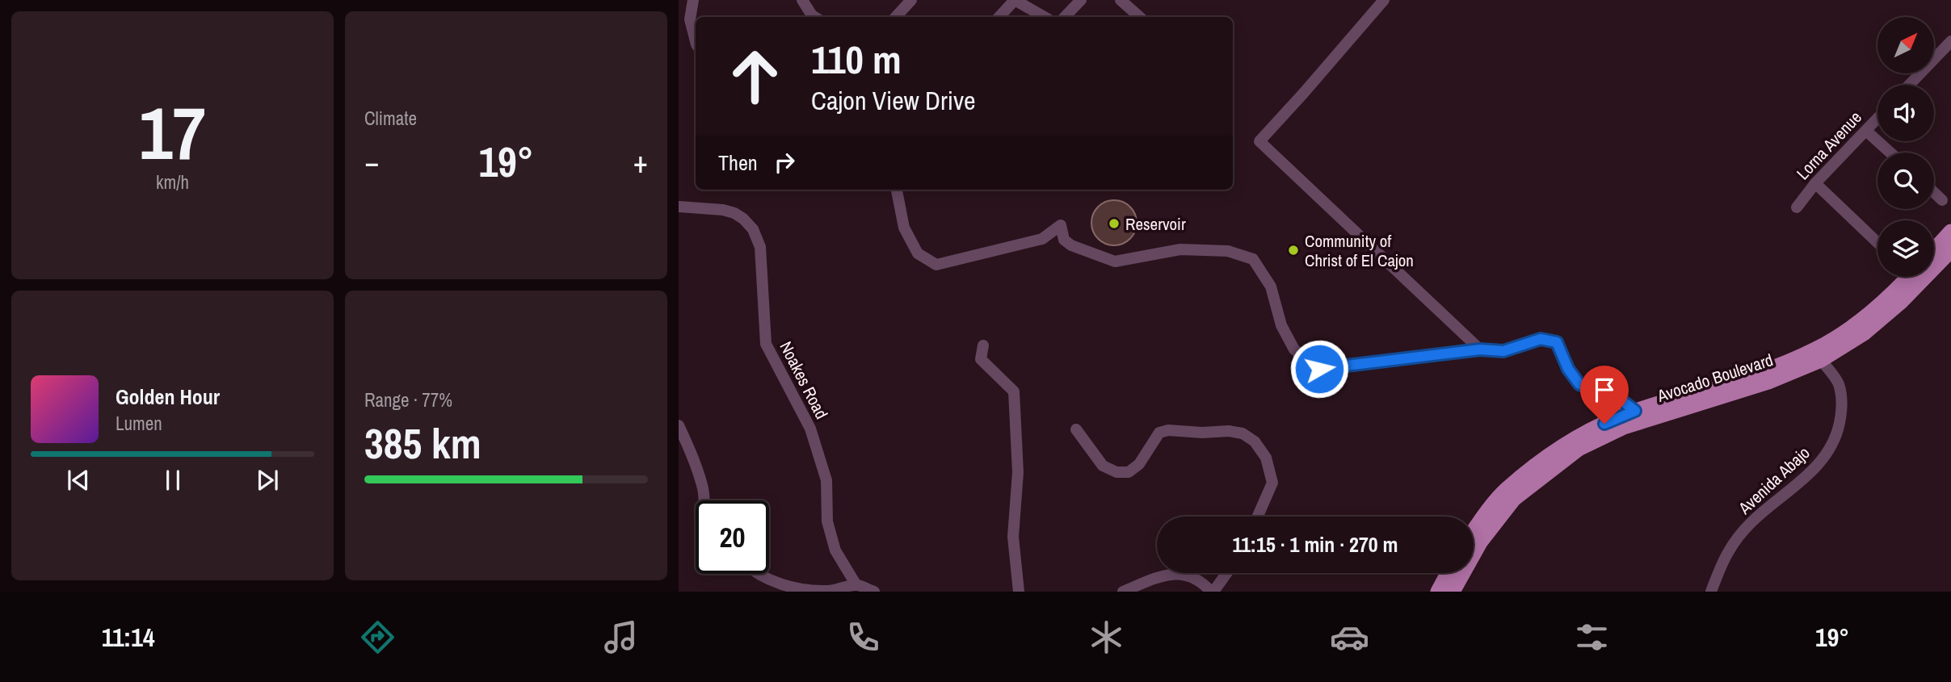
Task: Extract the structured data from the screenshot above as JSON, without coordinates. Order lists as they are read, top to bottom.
{
  "streets": {
    "main road": ["Avocado Boulevard"],
    "street": ["Lorna Avenue", "Noakes Road", "Avenida Abajo"]
  },
  "crossings": [
    ["Avocado Boulevard", "Avenida Abajo"]
  ],
  "places": ["Reservoir", "Community of Christ of El Cajon"],
  "north": "top right",
  "page": {
    "tile": [
      ["17", "km/h"],
      "Climate",
      ["Range · 77%", "385 km"]
    ],
    "turn": ["110 m", "Cajon View Drive"],
    "then": "Then",
    "heat": ["−", "19°", "+"],
    "song": ["Golden Hour", "Lumen"],
    "limit": "20",
    "trip": "11:15 · 1 min · 270 m",
    "tabs": ["11:14", "19°"]
  }
}
